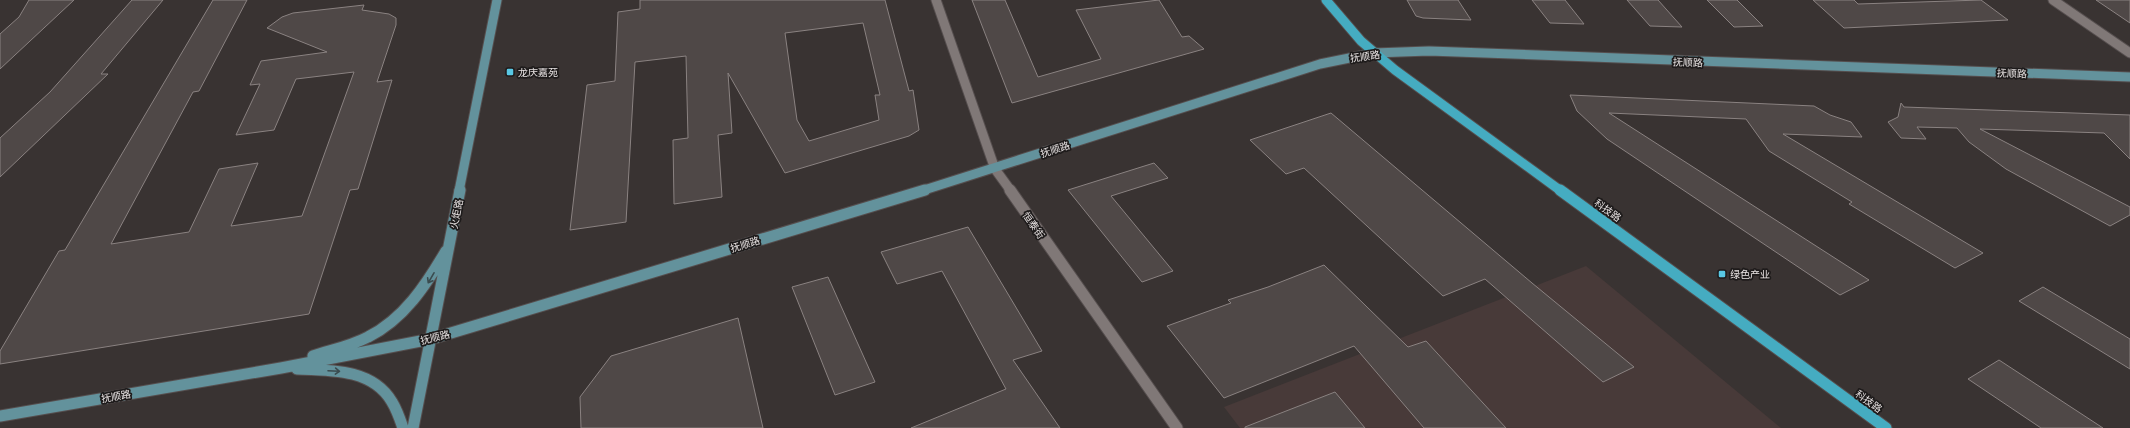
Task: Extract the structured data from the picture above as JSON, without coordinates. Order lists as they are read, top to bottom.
{
  "streets": {
    "main road": ["科技路"],
    "street": ["抚顺路", "火炬路", "恒泰街"]
  },
  "crossings": [
    ["抚顺路", "科技路"],
    ["抚顺路", "火炬路"],
    ["抚顺路", "恒泰街"]
  ],
  "places": {
    "transit": ["龙庆嘉苑", "绿色产业"]
  }
}
